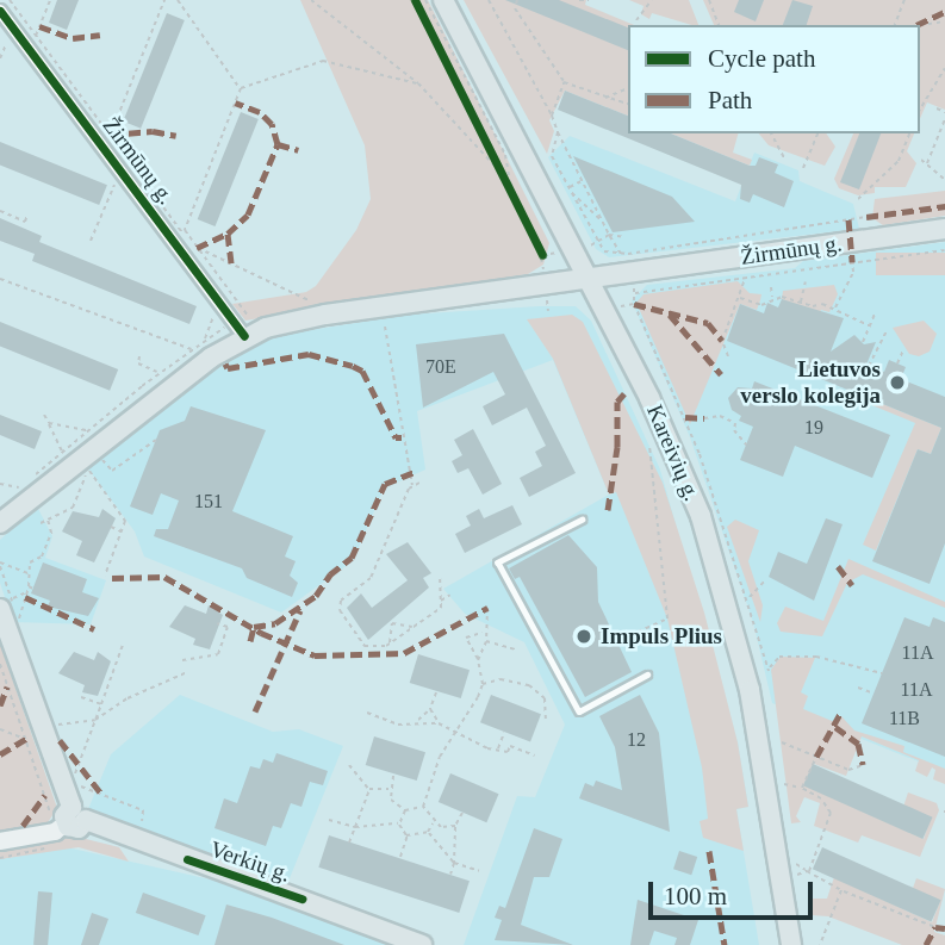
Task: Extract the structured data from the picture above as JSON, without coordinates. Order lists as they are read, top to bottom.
{
  "streets": {
    "main road": ["Žirmūnų g.", "Kareivių g.", "Verkių g."]
  },
  "crossings": [
    ["Žirmūnų g.", "Kareivių g."]
  ],
  "places": ["Lietuvos verslo kolegija", "Impuls Plius"],
  "house_numbers": [
    "70E",
    "19",
    "151",
    "11A",
    "11A",
    "11B",
    "12"
  ],
  "legend": ["Cycle path", "Path"],
  "scale_bar": "100 m"
}
